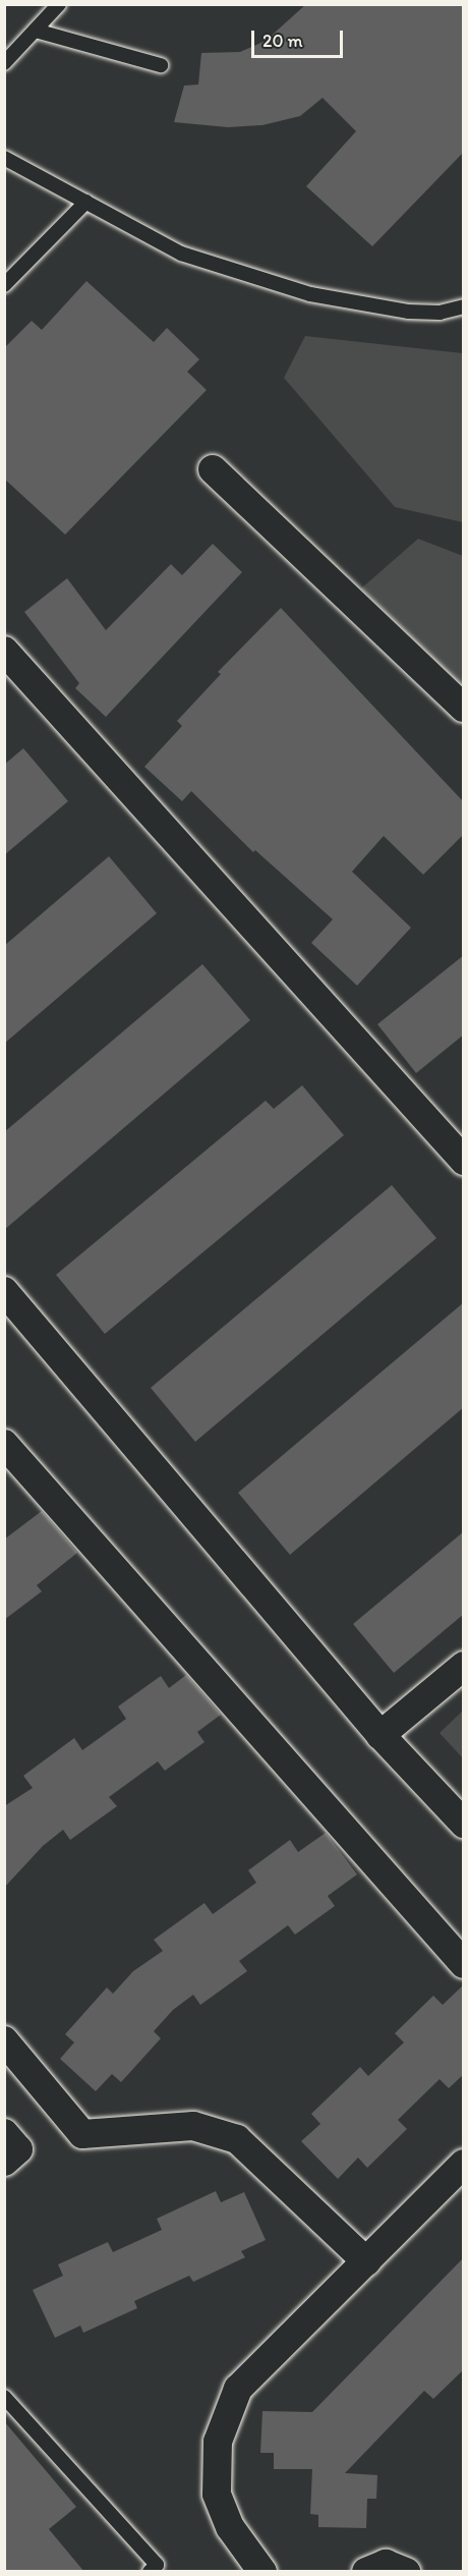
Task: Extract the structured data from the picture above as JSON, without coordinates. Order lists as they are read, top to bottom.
{
  "scale_bar": "20 m"
}
